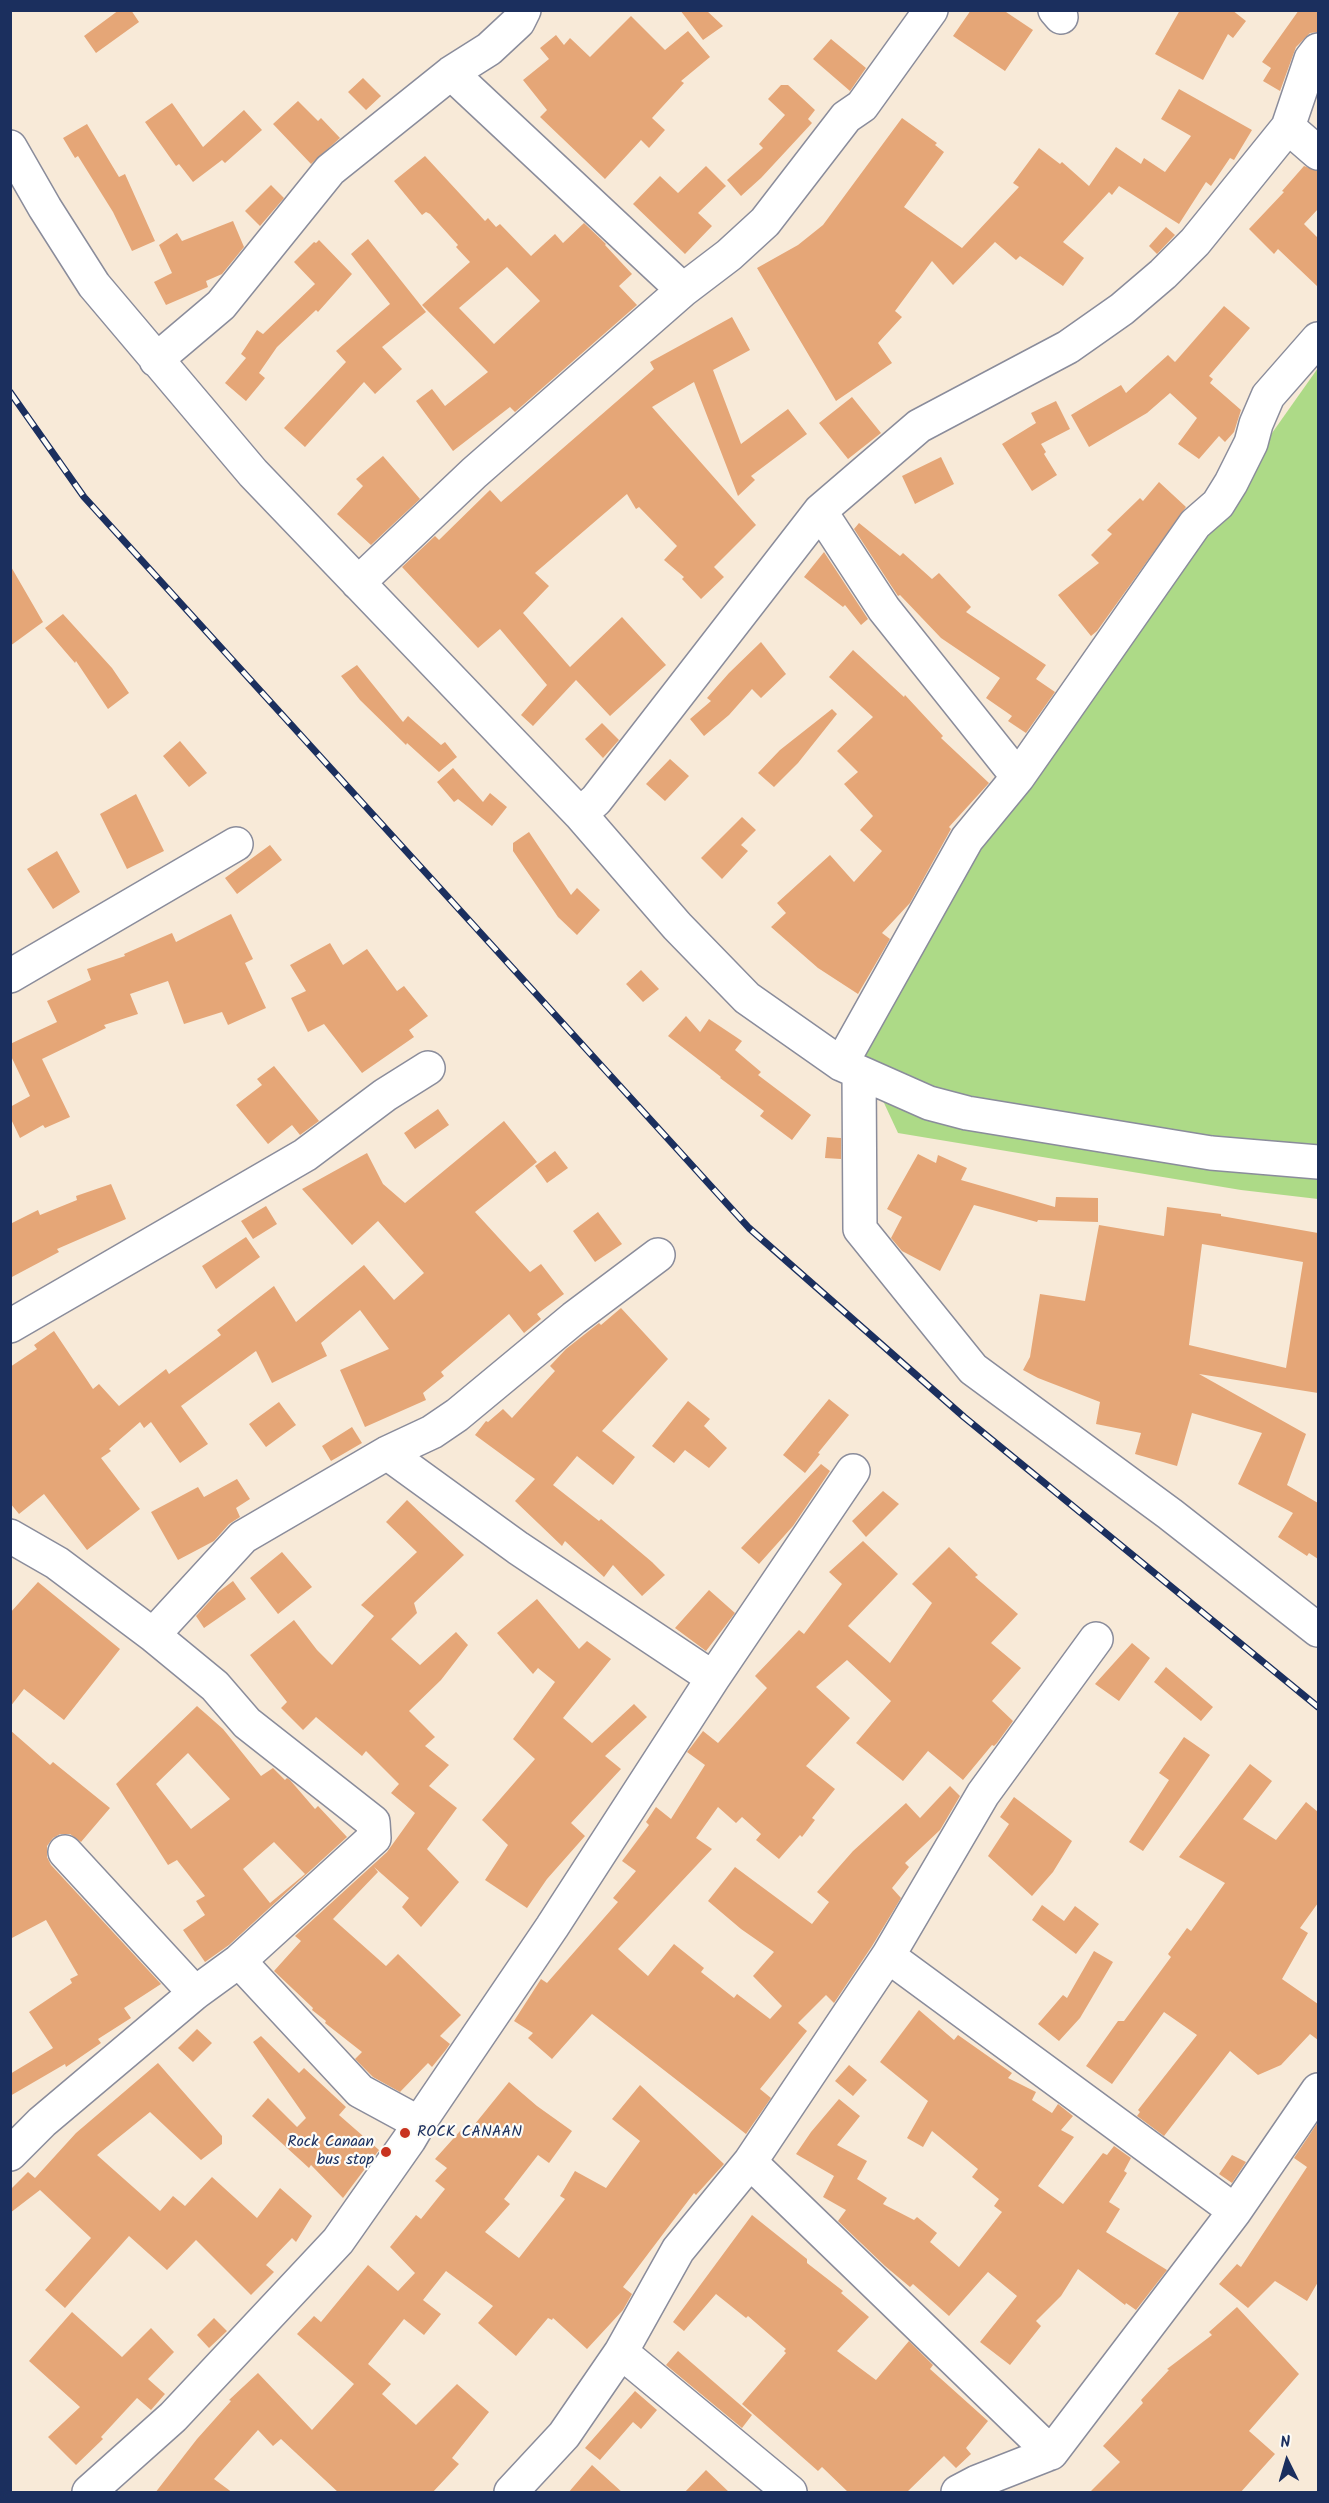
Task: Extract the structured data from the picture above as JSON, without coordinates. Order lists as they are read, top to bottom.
{
  "places": ["ROCK CANAAN", "Rock Canaan bus stop"],
  "north": "top"
}
